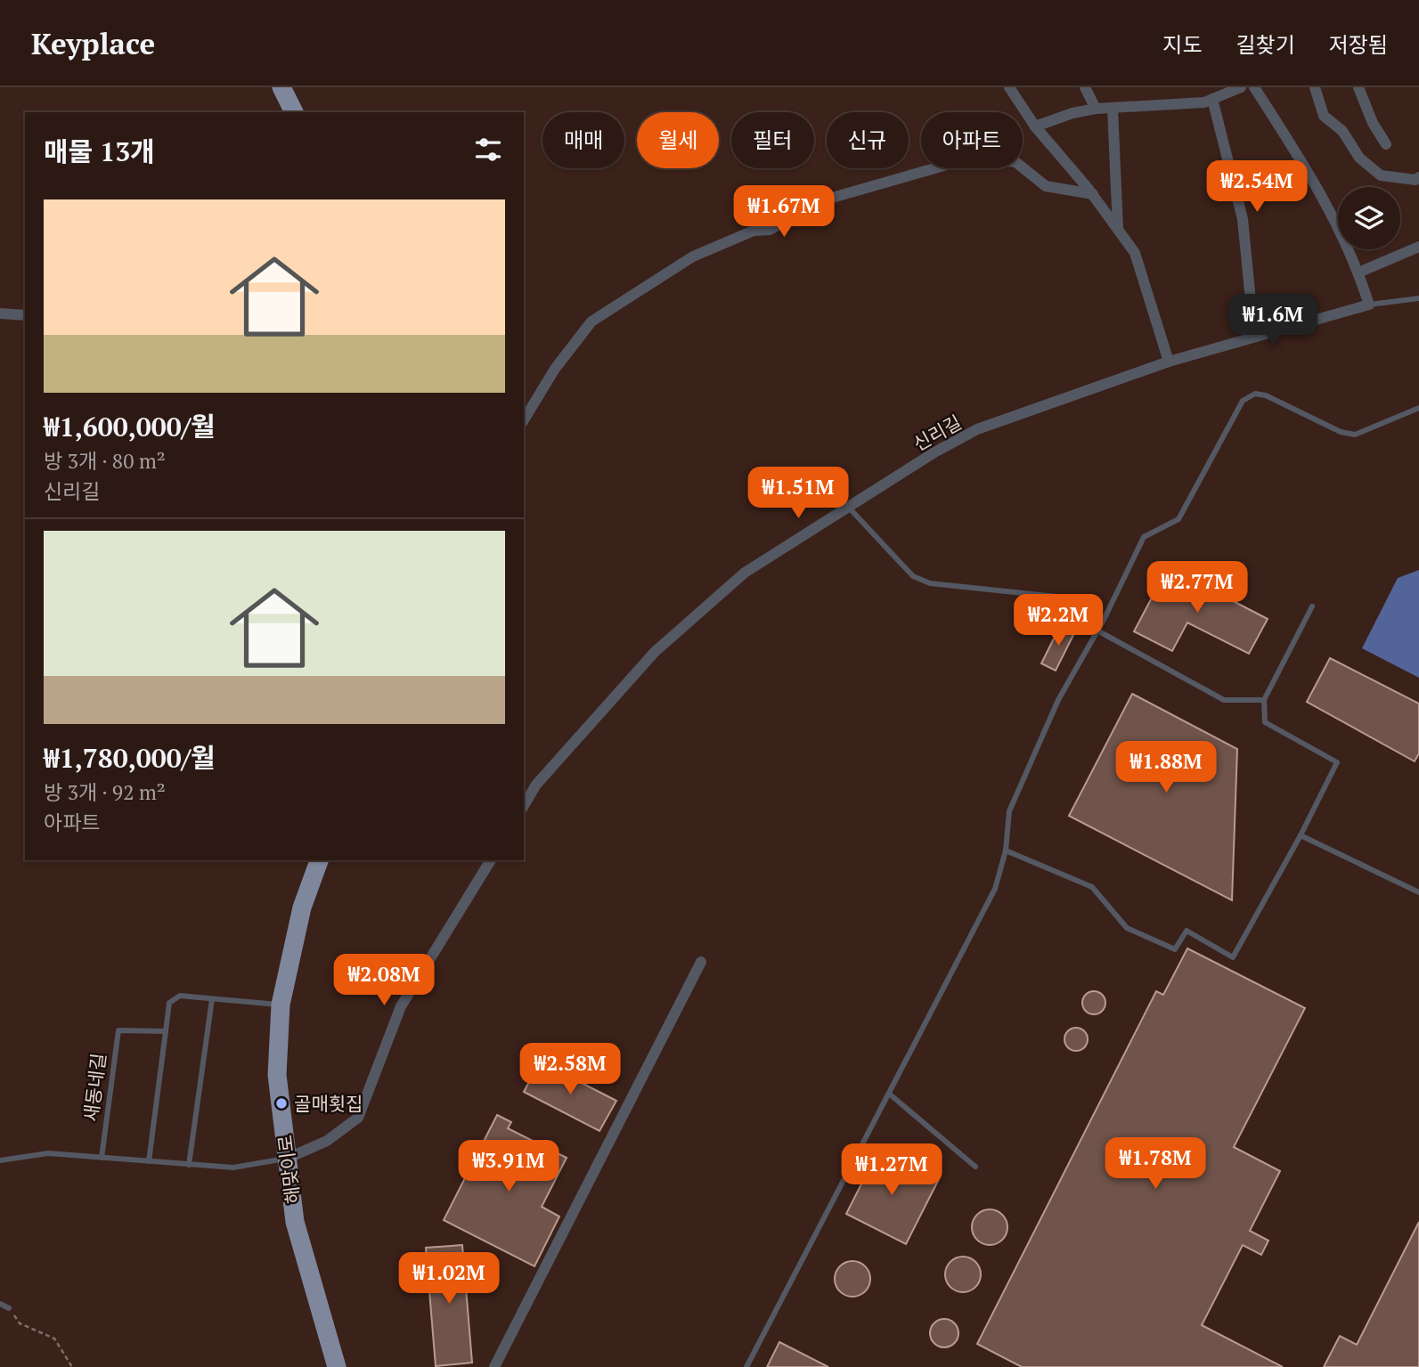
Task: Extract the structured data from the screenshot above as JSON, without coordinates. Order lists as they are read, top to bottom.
{
  "streets": {
    "main road": ["해맞이로"],
    "street": ["신리길"],
    "lane": ["새동네길"]
  },
  "places": ["골매횟집"],
  "page": {
    "header": "Keyplace",
    "nav": ["지도", "길찾기", "저장됨"],
    "chip": [
      "매매",
      "월세",
      "필터",
      "신규",
      "아파트"
    ],
    "heading": "매물 13개",
    "price": [
      "₩2.54M",
      "₩1.67M",
      "₩1.6M",
      "₩1.51M",
      "₩2.77M",
      "₩2.2M",
      "₩1.88M",
      "₩2.08M",
      "₩2.58M",
      "₩1.78M",
      "₩3.91M",
      "₩1.27M",
      "₩1.02M"
    ],
    "list": [
      {
        "name": "₩1,600,000/월",
        "note": "방 3개 · 80 m² · 신리길"
      },
      {
        "name": "₩1,780,000/월",
        "note": "방 3개 · 92 m² · 아파트"
      }
    ]
  }
}
